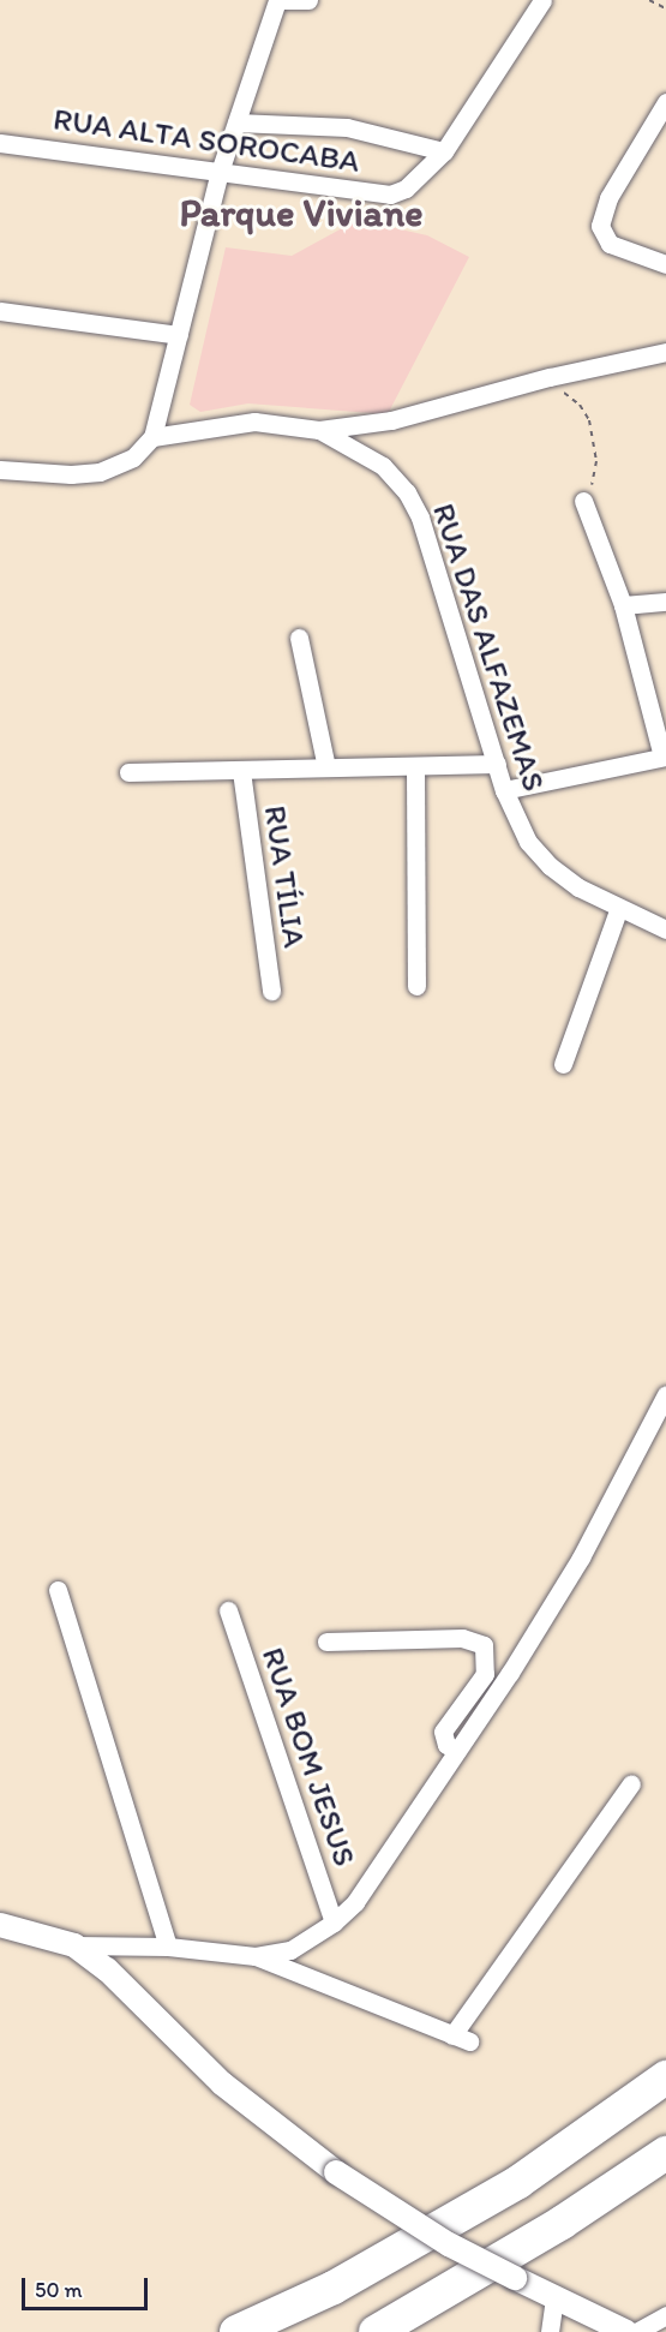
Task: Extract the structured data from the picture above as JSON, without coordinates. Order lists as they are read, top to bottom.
{
  "streets": {
    "street": [
      "RUA ALTA SOROCABA",
      "RUA DAS ALFAZEMAS",
      "RUA TÍLIA",
      "RUA BOM JESUS"
    ]
  },
  "districts": ["Parque Viviane"],
  "scale_bar": "50 m"
}
